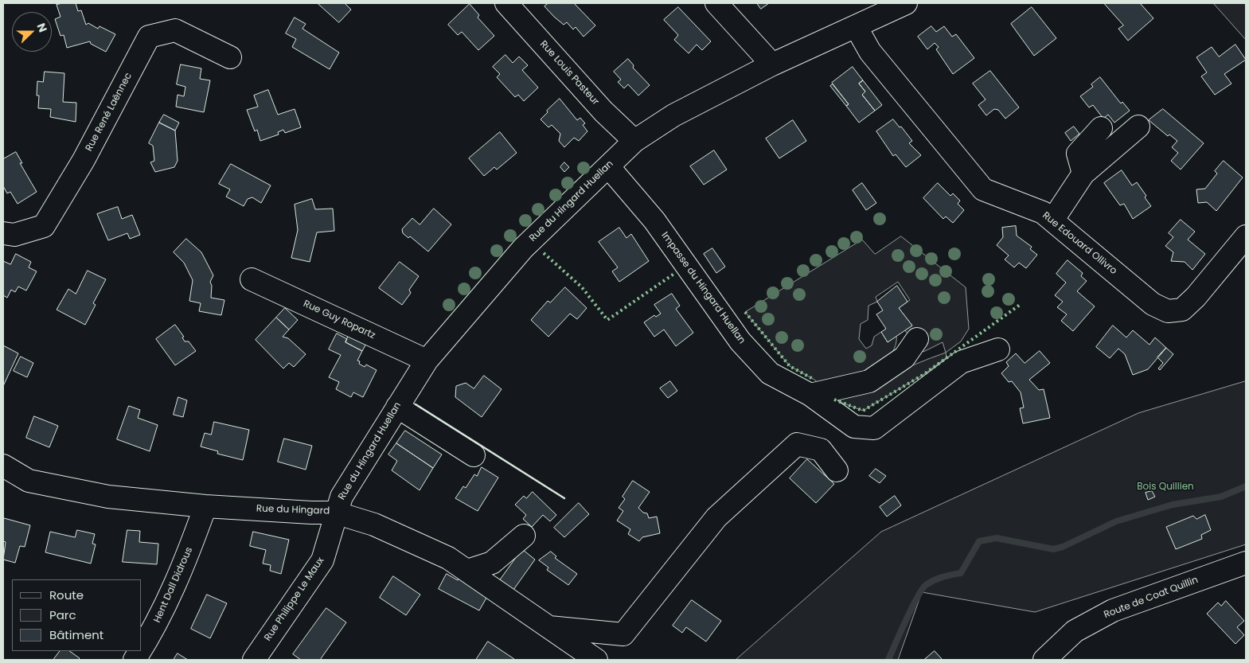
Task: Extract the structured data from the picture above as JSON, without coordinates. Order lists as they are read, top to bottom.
{
  "streets": {
    "street": [
      "Rue Louis Pasteur",
      "Rue René Laënnec",
      "Rue du Hingard Huellan",
      "Rue Edouard Ollivro",
      "Impasse du Hingard Huellan",
      "Rue Guy Ropartz",
      "Rue du Hingard",
      "Hent Dall Didrous",
      "Route de Coat Quillin",
      "Rue Philippe Le Maux"
    ]
  },
  "crossings": [
    ["Rue Louis Pasteur", "Rue du Hingard Huellan"],
    ["Rue du Hingard Huellan", "Rue Edouard Ollivro"],
    ["Rue du Hingard Huellan", "Impasse du Hingard Huellan"],
    ["Rue du Hingard Huellan", "Rue Guy Ropartz"],
    ["Rue du Hingard Huellan", "Rue du Hingard"],
    ["Rue du Hingard Huellan", "Rue Philippe Le Maux"],
    ["Rue du Hingard", "Hent Dall Didrous"],
    ["Rue du Hingard", "Rue Philippe Le Maux"]
  ],
  "parks": ["Bois Quillien"],
  "legend": ["Route", "Parc", "Bâtiment"],
  "north": "right"
}
